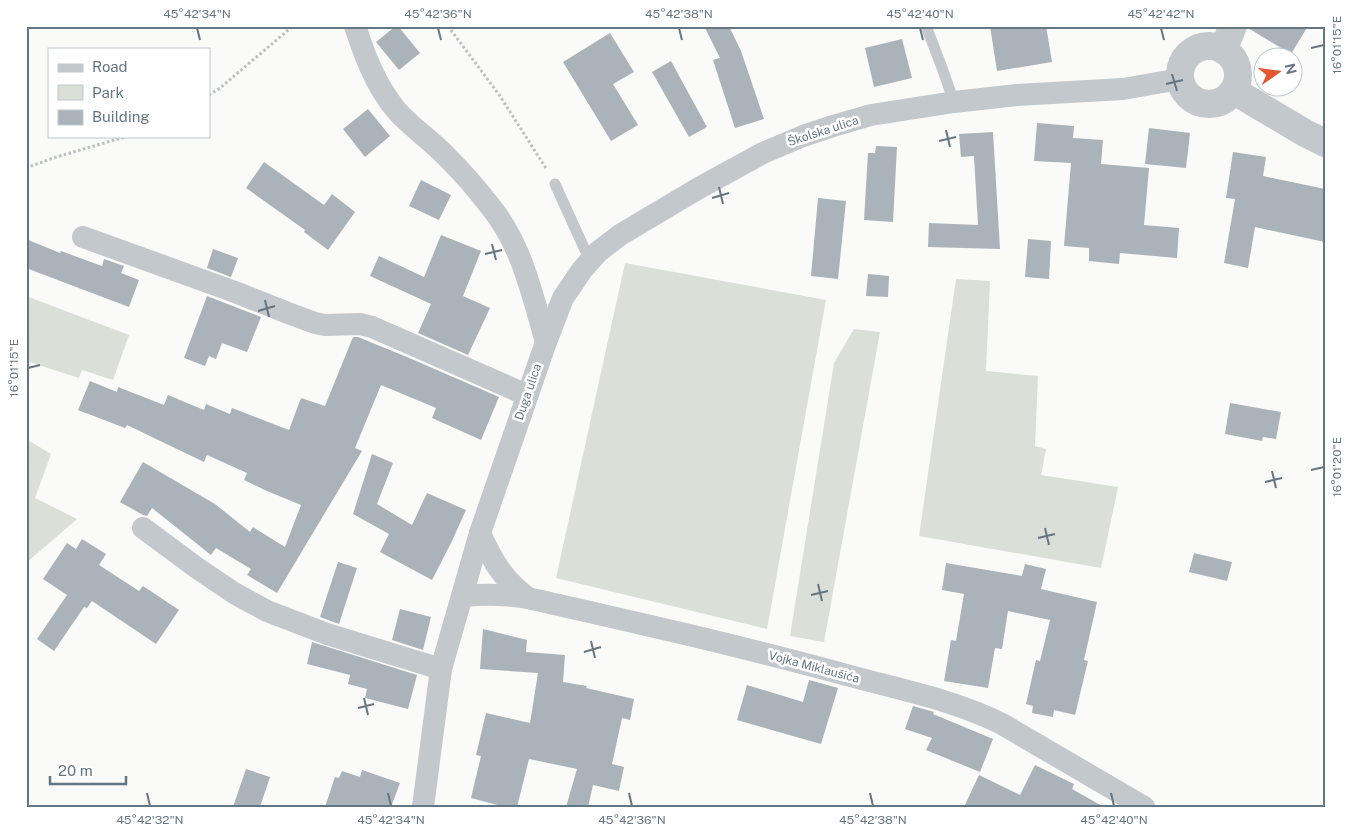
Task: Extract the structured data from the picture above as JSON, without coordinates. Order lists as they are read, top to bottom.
{
  "streets": {
    "street": ["Školska ulica", "Duga ulica", "Vojka Miklaušića"]
  },
  "crossings": [
    ["Školska ulica", "Duga ulica"],
    ["Duga ulica", "Vojka Miklaušića"]
  ],
  "legend": ["Road", "Park", "Building"],
  "scale_bar": "20 m",
  "north": "right",
  "coordinates": [
    "45°42'34\"N",
    "45°42'36\"N",
    "45°42'38\"N",
    "45°42'40\"N",
    "45°42'42\"N",
    "16°01'15\"E",
    "16°01'20\"E",
    "45°42'32\"N"
  ]
}
